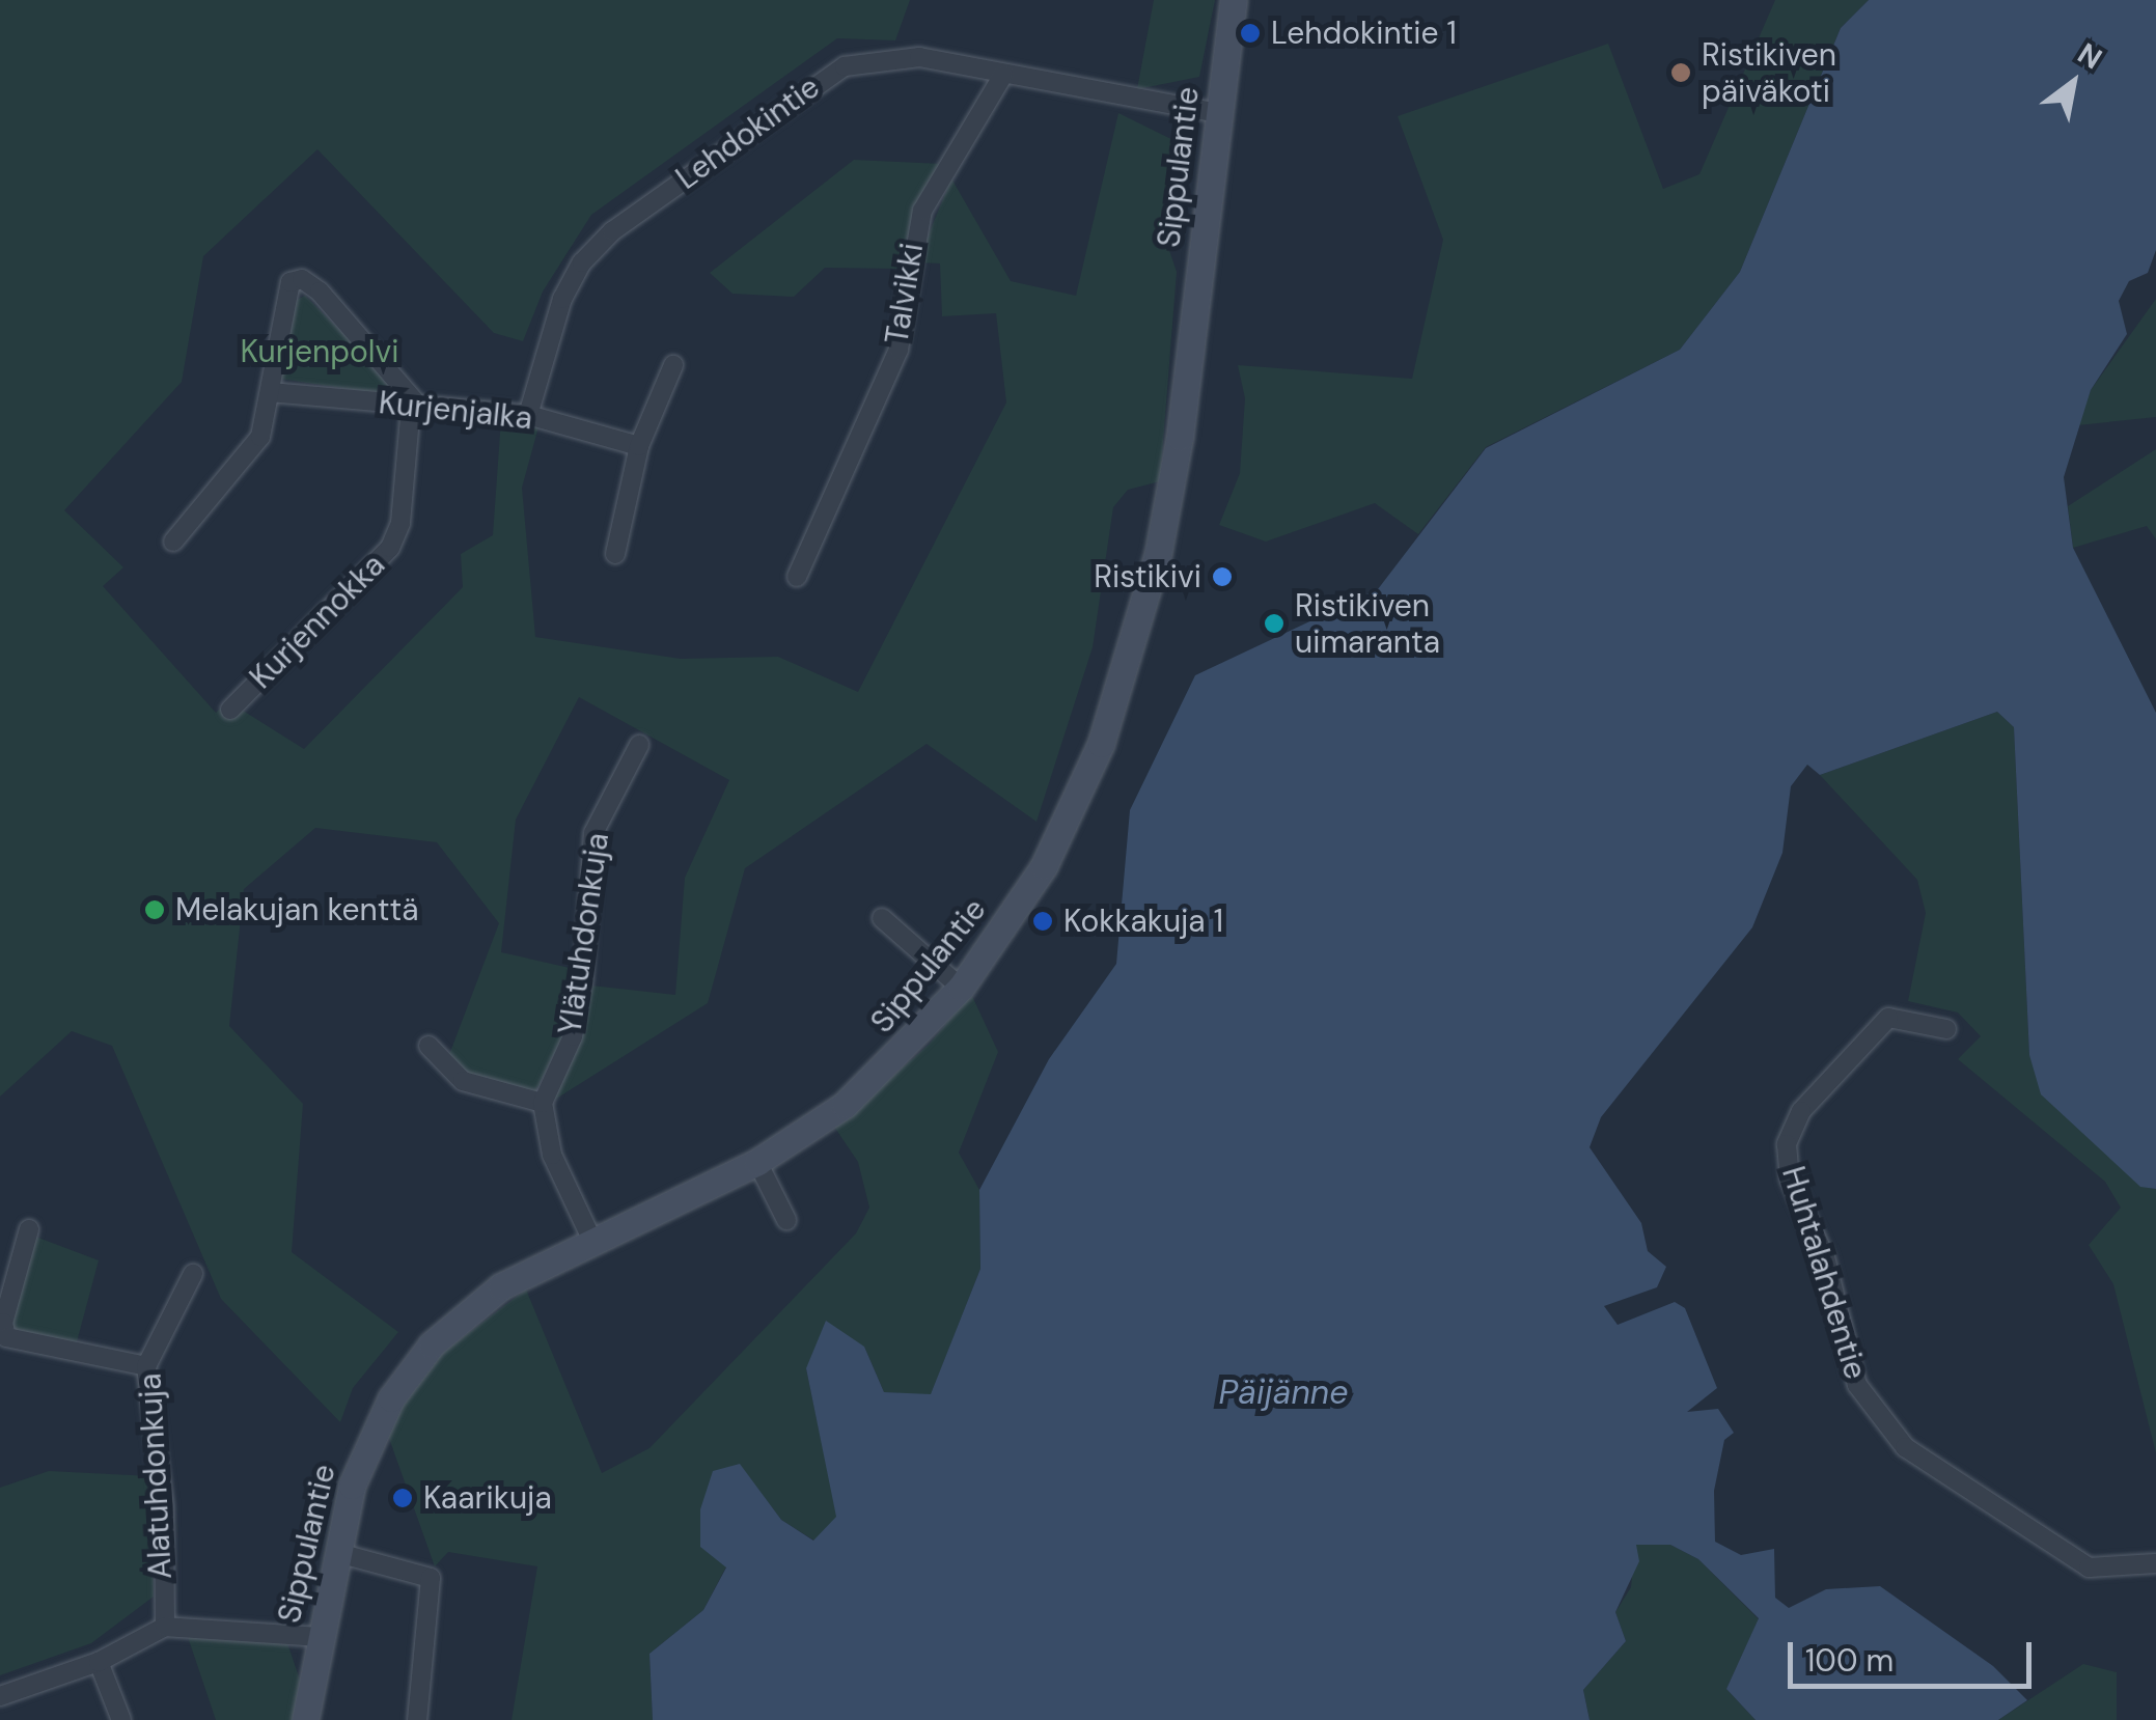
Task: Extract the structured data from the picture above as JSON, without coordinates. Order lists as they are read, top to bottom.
{
  "streets": {
    "street": [
      "Lehdokintie",
      "Sippulantie",
      "Talvikki",
      "Kurjenjalka",
      "Kurjennokka",
      "Ylätuhdonkuja",
      "Huhtalahdentie",
      "Alatuhdonkuja"
    ]
  },
  "crossings": [
    ["Lehdokintie", "Sippulantie"],
    ["Lehdokintie", "Talvikki"],
    ["Lehdokintie", "Kurjenjalka"],
    ["Kurjenjalka", "Kurjennokka"]
  ],
  "water": ["Päijänne"],
  "parks": ["Kurjenpolvi"],
  "places": [
    "Lehdokintie 1",
    "Ristikiven päiväkoti",
    "Ristikivi",
    "Ristikiven uimaranta",
    "Melakujan kenttä",
    "Kokkakuja 1",
    "Kaarikuja"
  ],
  "scale_bar": "100 m",
  "north": "top right"
}
